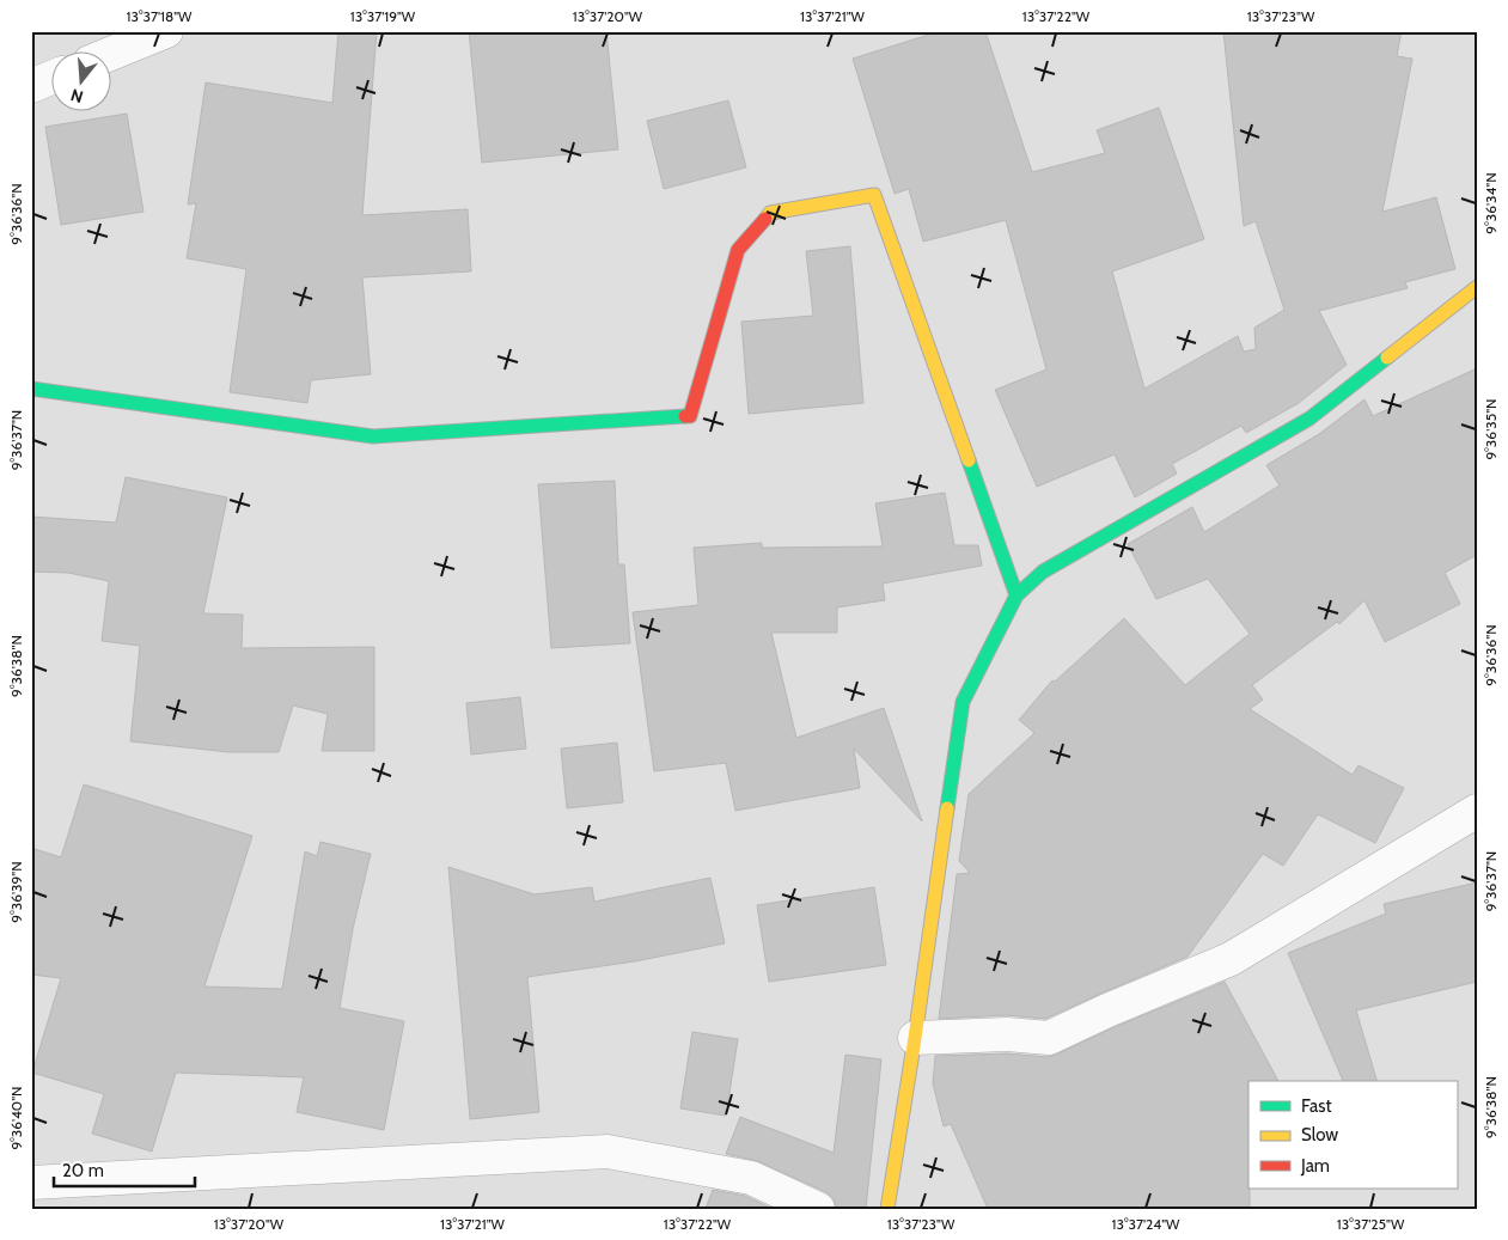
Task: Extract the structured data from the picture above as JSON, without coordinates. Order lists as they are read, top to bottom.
{
  "legend": ["Fast", "Slow", "Jam"],
  "scale_bar": "20 m",
  "north": "bottom",
  "coordinates": [
    "13°37'18\"W",
    "13°37'19\"W",
    "13°37'20\"W",
    "13°37'21\"W",
    "13°37'22\"W",
    "13°37'23\"W",
    "9°36'34\"N",
    "9°36'36\"N",
    "9°36'35\"N",
    "9°36'37\"N",
    "9°36'38\"N",
    "9°36'39\"N",
    "9°36'40\"N",
    "13°37'24\"W",
    "13°37'25\"W"
  ]
}
